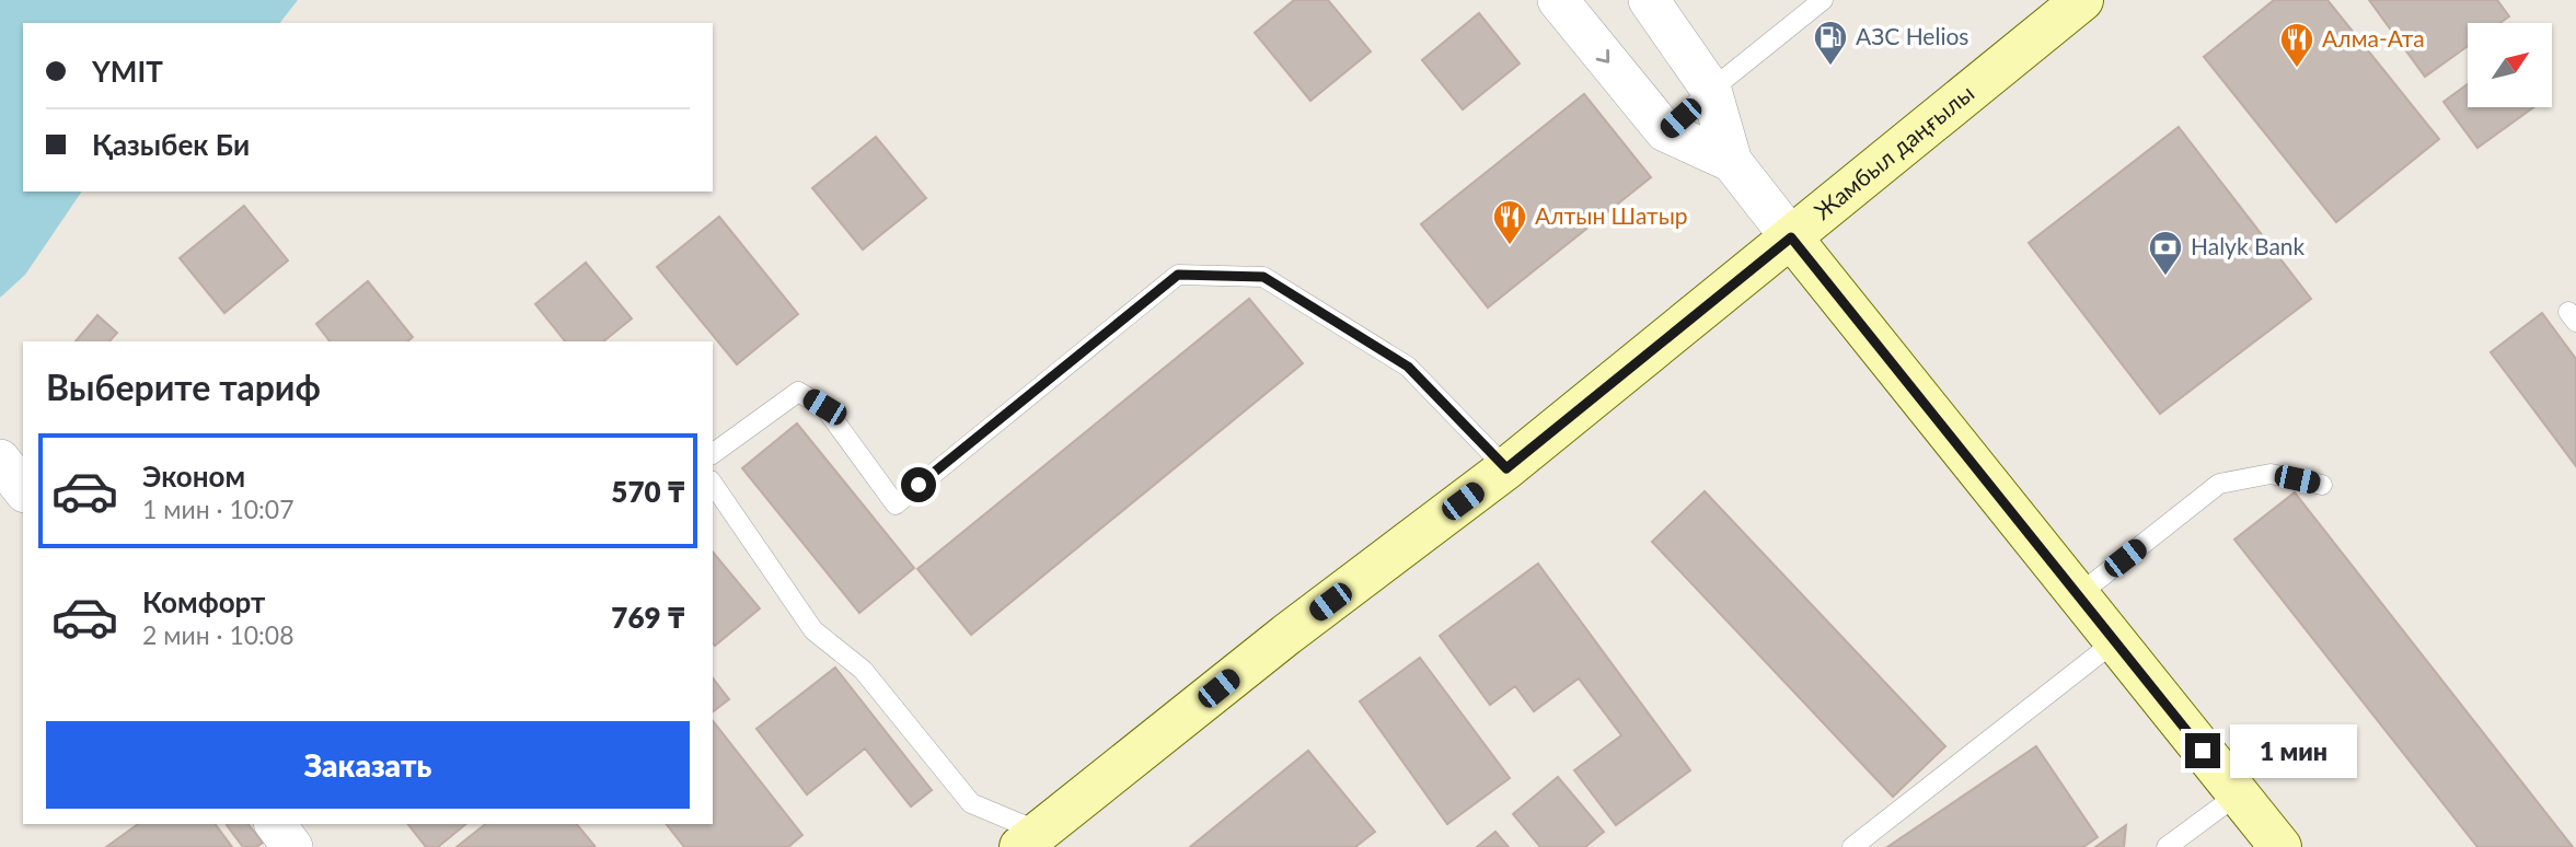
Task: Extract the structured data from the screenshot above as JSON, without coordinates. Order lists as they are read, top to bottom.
{
  "streets": {
    "main road": ["Жамбыл даңғылы"]
  },
  "places": {
    "fuel station": ["АЗС Helios"],
    "restaurant": ["Алма-Ата", "Алтын Шатыр"],
    "bank": ["Halyk Bank"]
  },
  "north": "top right",
  "page": {
    "banner": ["YMIT", "Қазыбек Би"],
    "heading": "Выберите тариф",
    "list": [
      {
        "name": "Эконом",
        "note": "1 мин · 10:07",
        "value": "570 ₸"
      },
      {
        "name": "Комфорт",
        "note": "2 мин · 10:08",
        "value": "769 ₸"
      }
    ],
    "buttons": "Заказать",
    "bubble": "1 мин"
  }
}
